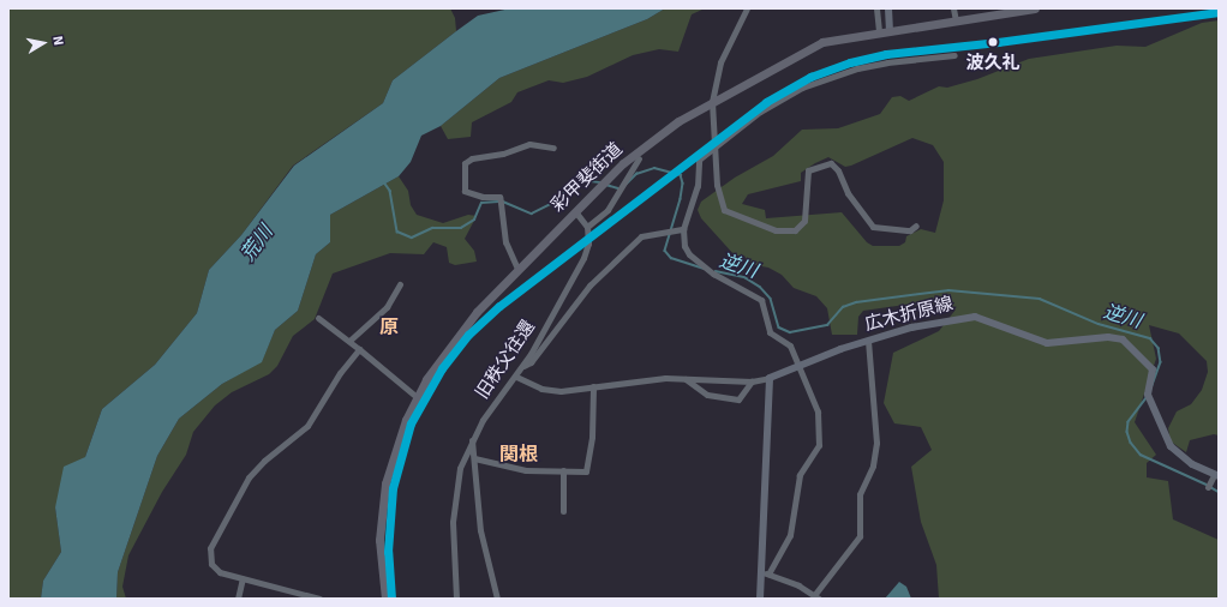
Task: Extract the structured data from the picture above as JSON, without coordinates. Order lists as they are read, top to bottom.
{
  "streets": {
    "highway": ["彩甲斐街道"],
    "main road": ["広木折原線"],
    "street": ["旧秩父往還"]
  },
  "districts": ["原", "関根"],
  "water": ["荒川", "逆川"],
  "places": ["波久礼"],
  "north": "right"
}
